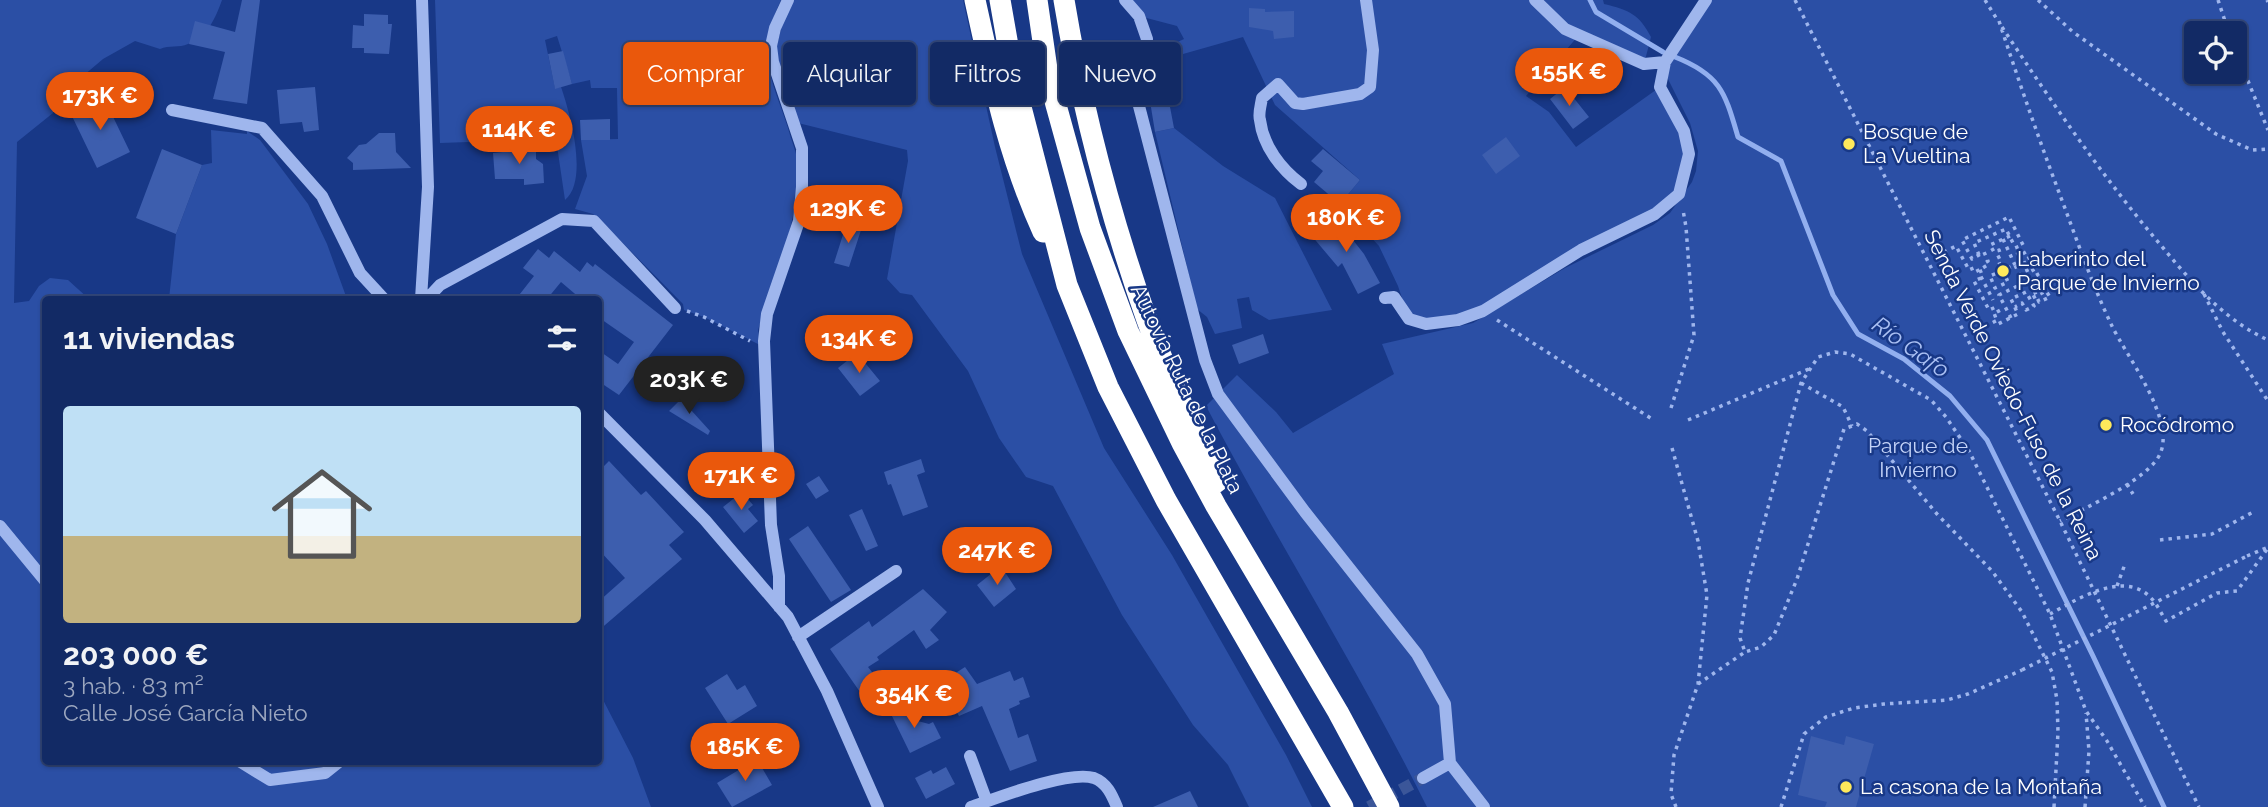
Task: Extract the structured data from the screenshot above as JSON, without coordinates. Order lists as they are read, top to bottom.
{
  "streets": {
    "highway": ["Autovía Ruta de la Plata"],
    "path": ["Senda Verde Oviedo-Fuso de la Reina"]
  },
  "water": ["Río Gafo"],
  "parks": ["Parque de Invierno"],
  "places": [
    "Bosque de La Vueltina",
    "Laberinto del Parque de Invierno",
    "Rocódromo",
    "La casona de la Montaña"
  ],
  "page": {
    "chip": [
      "Comprar",
      "Alquilar",
      "Filtros",
      "Nuevo"
    ],
    "price": [
      "155K €",
      "173K €",
      "114K €",
      "129K €",
      "180K €",
      "134K €",
      "203K €",
      "171K €",
      "247K €",
      "354K €",
      "185K €"
    ],
    "heading": "11 viviendas",
    "list": [
      {
        "name": "203 000 €",
        "note": "3 hab. · 83 m² · Calle José García Nieto"
      }
    ]
  }
}
